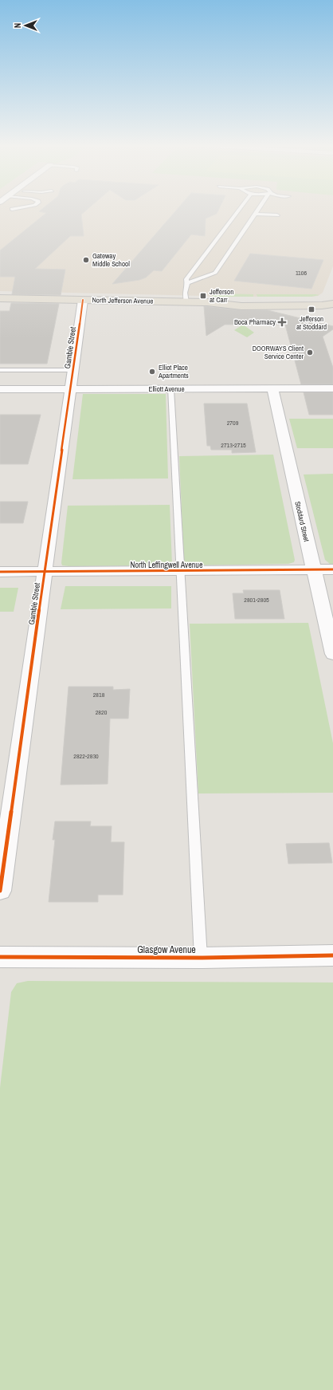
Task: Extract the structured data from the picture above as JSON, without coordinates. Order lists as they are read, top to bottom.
{
  "streets": {
    "main road": ["North Jefferson Avenue"],
    "street": [
      "Gamble Street",
      "Elliott Avenue",
      "Stoddard Street",
      "North Leffingwell Avenue",
      "Glasgow Avenue"
    ]
  },
  "crossings": [
    ["North Jefferson Avenue", "Gamble Street"],
    ["Gamble Street", "Elliott Avenue"],
    ["Gamble Street", "North Leffingwell Avenue"],
    ["Elliott Avenue", "Stoddard Street"],
    ["Stoddard Street", "North Leffingwell Avenue"]
  ],
  "places": {
    "other": ["Gateway Middle School", "DOORWAYS Client Service Center", "Elliot Place Apartments"],
    "transit": ["Jefferson at Carr", "Jefferson at Stoddard"],
    "health": ["Boca Pharmacy"]
  },
  "house_numbers": [
    "1106",
    "2709",
    "2713-2715",
    "2801-2805",
    "2818",
    "2820",
    "2822-2830"
  ],
  "north": "left"
}
